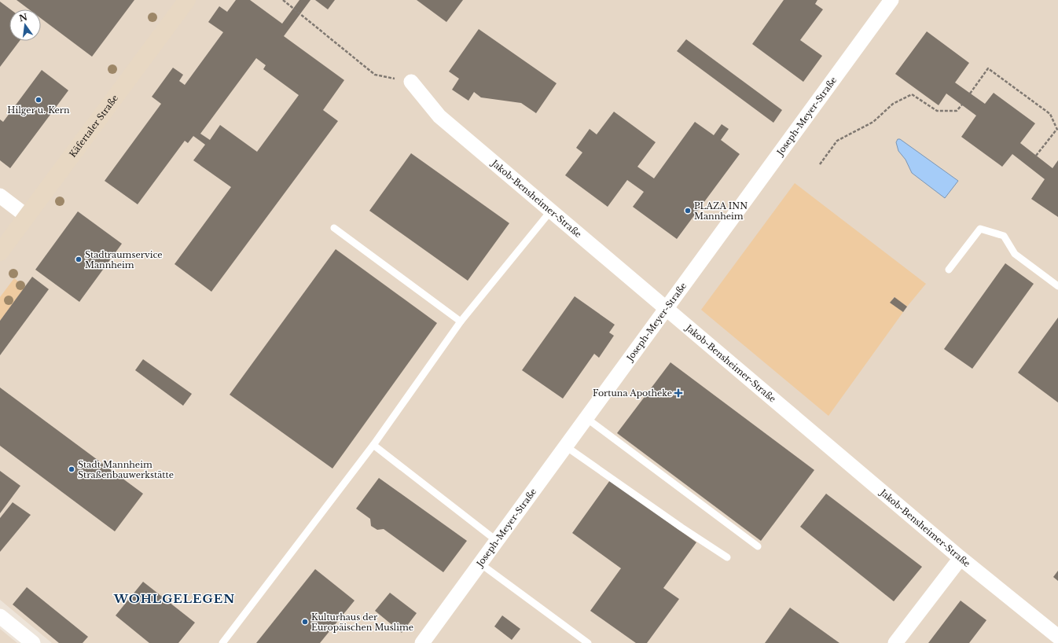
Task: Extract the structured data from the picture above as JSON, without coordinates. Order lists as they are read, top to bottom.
{
  "streets": {
    "street": ["Joseph-Meyer-Straße", "Käfertaler Straße", "Jakob-Bensheimer-Straße"]
  },
  "crossings": [
    ["Joseph-Meyer-Straße", "Jakob-Bensheimer-Straße"]
  ],
  "districts": ["WOHLGELEGEN"],
  "places": {
    "other": [
      "Hilger u. Kern",
      "PLAZA INN Mannheim",
      "Stadtraumservice Mannheim",
      "Stadt Mannheim Straßenbauwerkstätte",
      "Kulturhaus der Europäischen Muslime"
    ],
    "health": ["Fortuna Apotheke"]
  },
  "north": "top"
}
